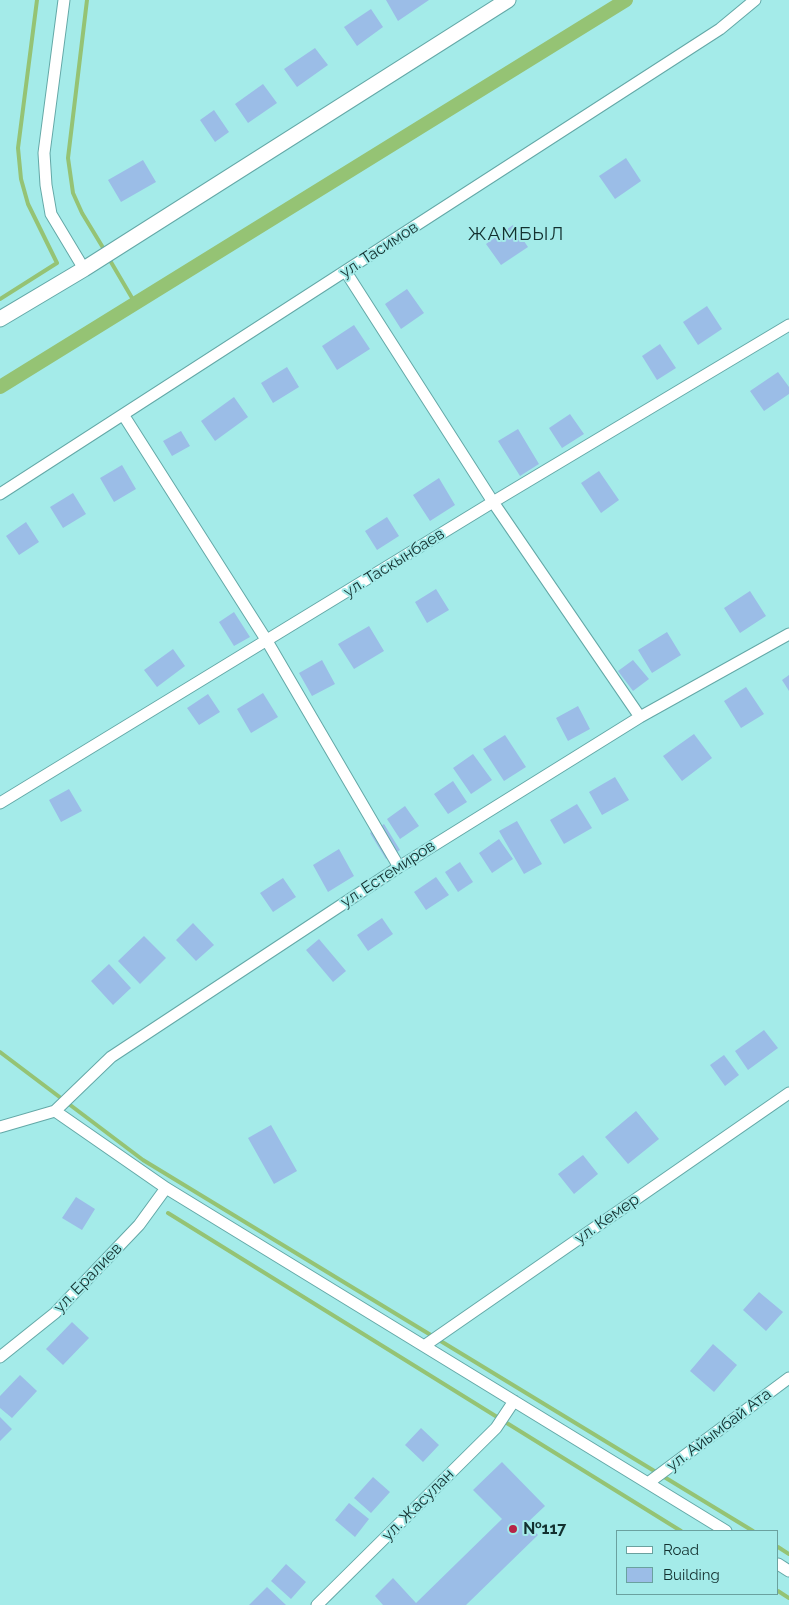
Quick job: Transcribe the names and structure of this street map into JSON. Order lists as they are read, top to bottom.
{
  "streets": {
    "street": [
      "ул. Тасимов",
      "ул. Таскынбаев",
      "ул. Естемиров",
      "ул. Кемер",
      "ул. Ералиев",
      "ул. Айымбай Ата",
      "ул. Жасулан"
    ]
  },
  "districts": ["ЖАМБЫЛ"],
  "places": ["№117"],
  "legend": ["Road", "Building"]
}
